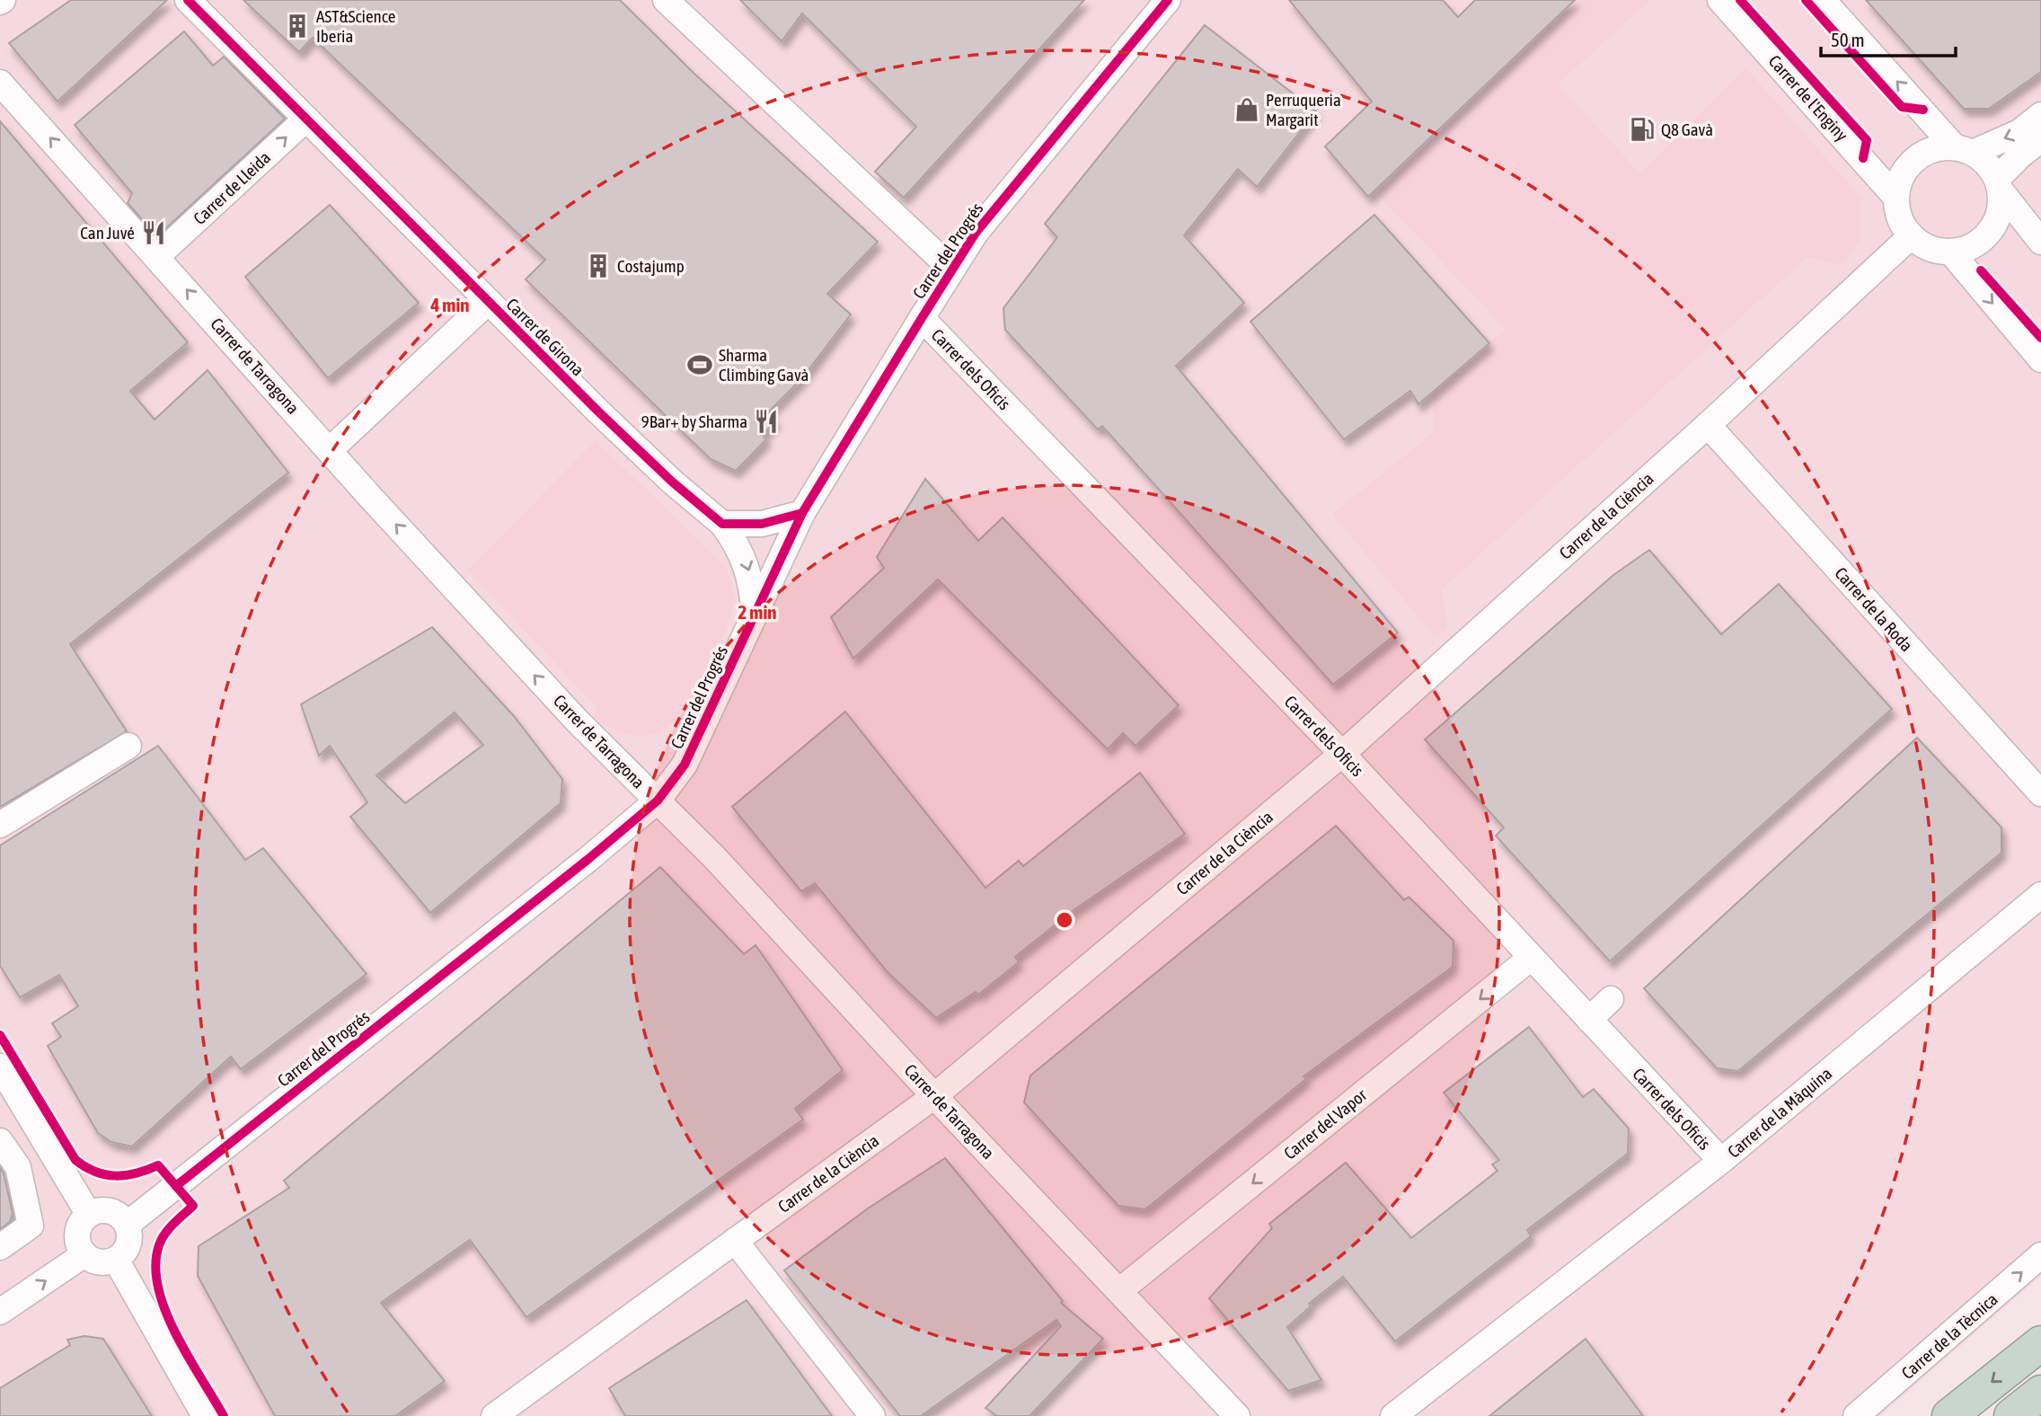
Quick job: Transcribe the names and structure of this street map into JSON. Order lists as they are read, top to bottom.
{
  "streets": {
    "street": [
      "Carrer de l'Enginy",
      "Carrer de Lleida",
      "Carrer del Progrés",
      "Carrer de Girona",
      "Carrer de Tarragona",
      "Carrer dels Oficis",
      "Carrer de la Ciència",
      "Carrer de la Roda",
      "Carrer de la Màquina",
      "Carrer del Vapor",
      "Carrer de la Tècnica"
    ]
  },
  "crossings": [
    ["Carrer de l'Enginy", "Carrer de la Ciència"],
    ["Carrer de Lleida", "Carrer de Girona"],
    ["Carrer de Lleida", "Carrer de Tarragona"],
    ["Carrer del Progrés", "Carrer de Girona"],
    ["Carrer del Progrés", "Carrer de Tarragona"],
    ["Carrer del Progrés", "Carrer dels Oficis"],
    ["Carrer de Tarragona", "Carrer de la Ciència"],
    ["Carrer de Tarragona", "Carrer del Vapor"],
    ["Carrer dels Oficis", "Carrer de la Ciència"],
    ["Carrer dels Oficis", "Carrer de la Màquina"],
    ["Carrer dels Oficis", "Carrer del Vapor"],
    ["Carrer de la Ciència", "Carrer de la Roda"]
  ],
  "one_way": [
    "Carrer de Lleida",
    "Carrer de Tarragona",
    "Carrer del Vapor",
    "Carrer de la Tècnica"
  ],
  "places": {
    "building": ["AST&Science Iberia", "Costajump"],
    "shop": ["Perruqueria Margarit"],
    "fuel station": ["Q8 Gavà"],
    "restaurant": ["Can Juvé", "9Bar+ by Sharma"],
    "sports": ["Sharma Climbing Gavà"]
  },
  "scale_bar": "50 m",
  "rings": ["4 min", "2 min"]
}
